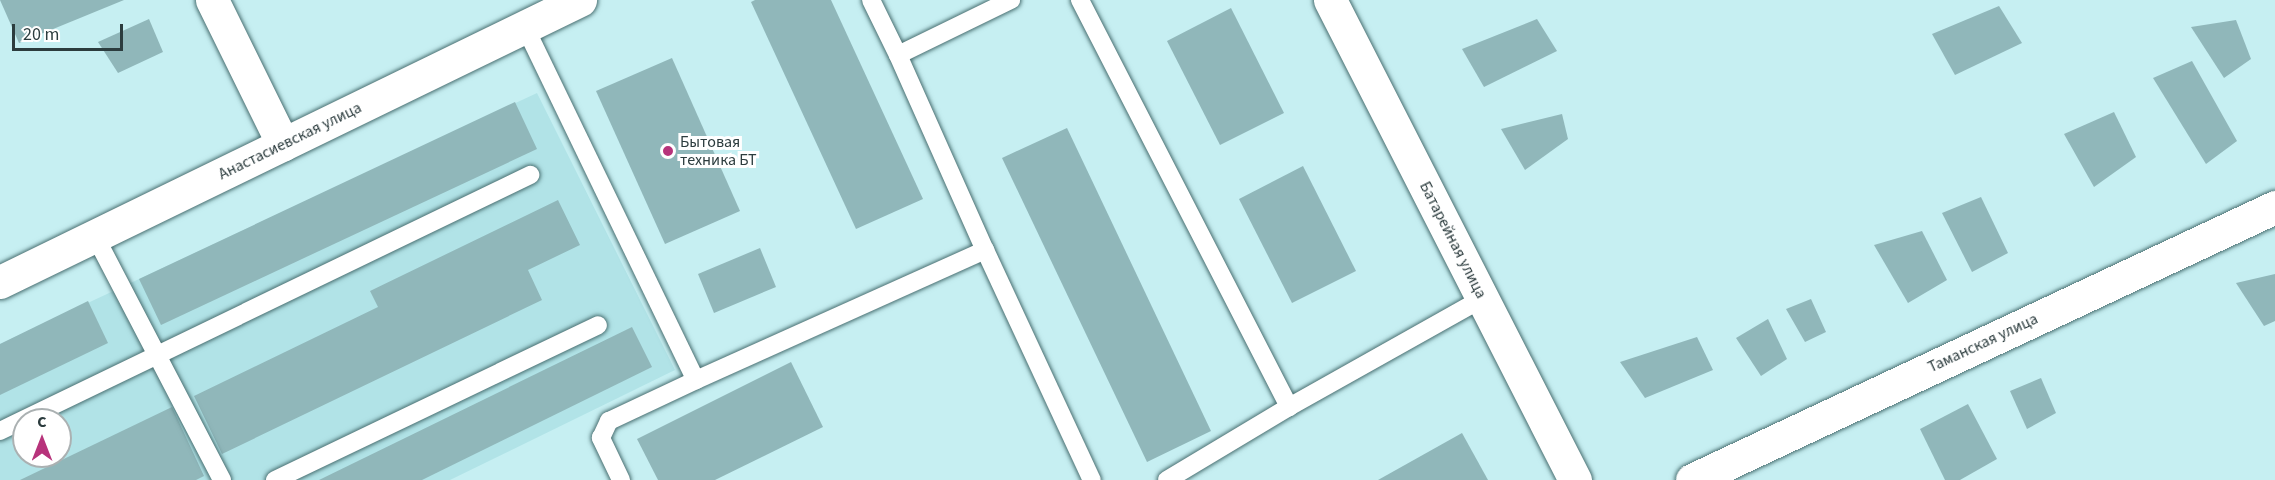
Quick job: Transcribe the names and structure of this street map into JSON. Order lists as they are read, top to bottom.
{
  "streets": {
    "street": ["Анастасиевская улица", "Батарейная улица", "Таманская улица"]
  },
  "places": ["Бытовая техника БТ"],
  "scale_bar": "20 m",
  "north": "top"
}
